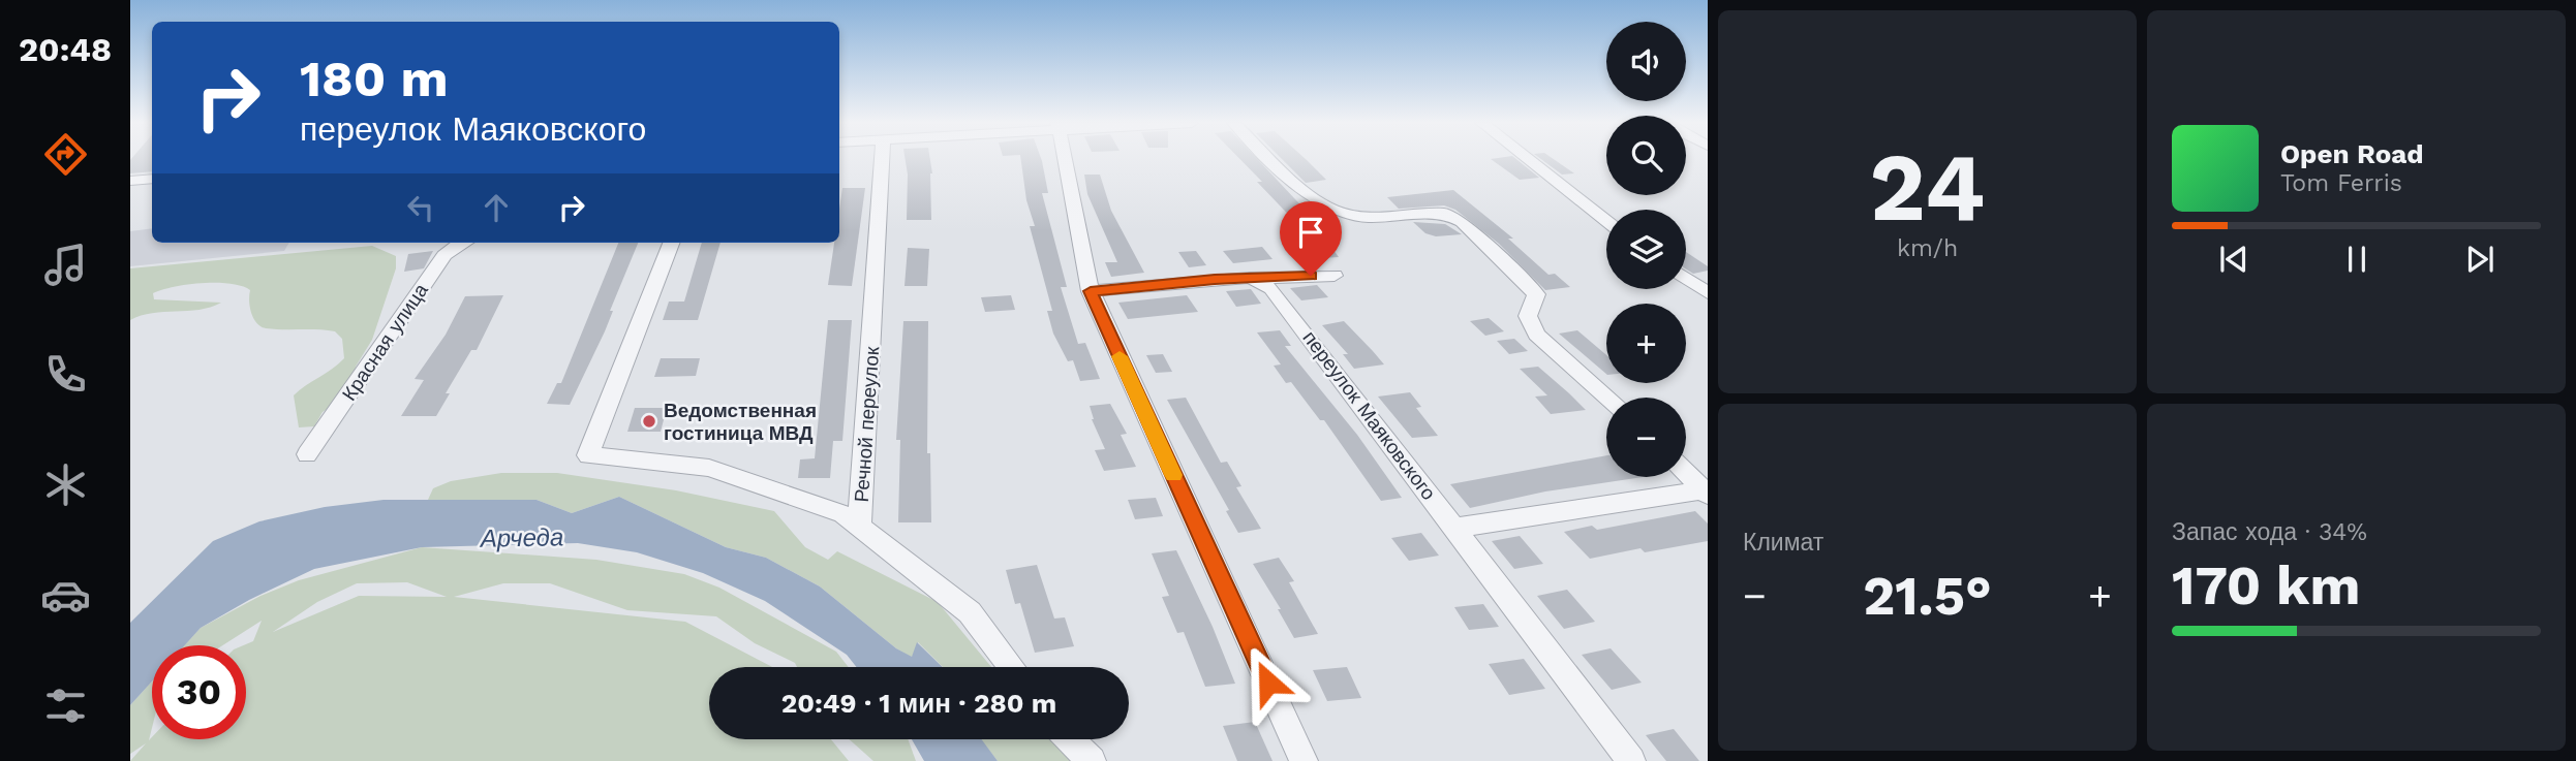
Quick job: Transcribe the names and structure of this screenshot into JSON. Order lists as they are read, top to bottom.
{
  "streets": {
    "street": ["Красная улица", "переулок Маяковского", "Речной переулок"]
  },
  "water": ["Арчеда"],
  "places": ["Ведомственная гостиница МВД"],
  "page": {
    "tabs": "20:48",
    "tile": [
      ["24", "km/h"],
      "Климат",
      ["Запас хода · 34%", "170 km"]
    ],
    "map_buttons": ["+", "−"],
    "turn": ["180 m", "переулок Маяковского"],
    "song": ["Open Road", "Tom Ferris"],
    "heat": ["−", "21.5°", "+"],
    "limit": "30",
    "trip": "20:49 · 1 мин · 280 m"
  }
}
